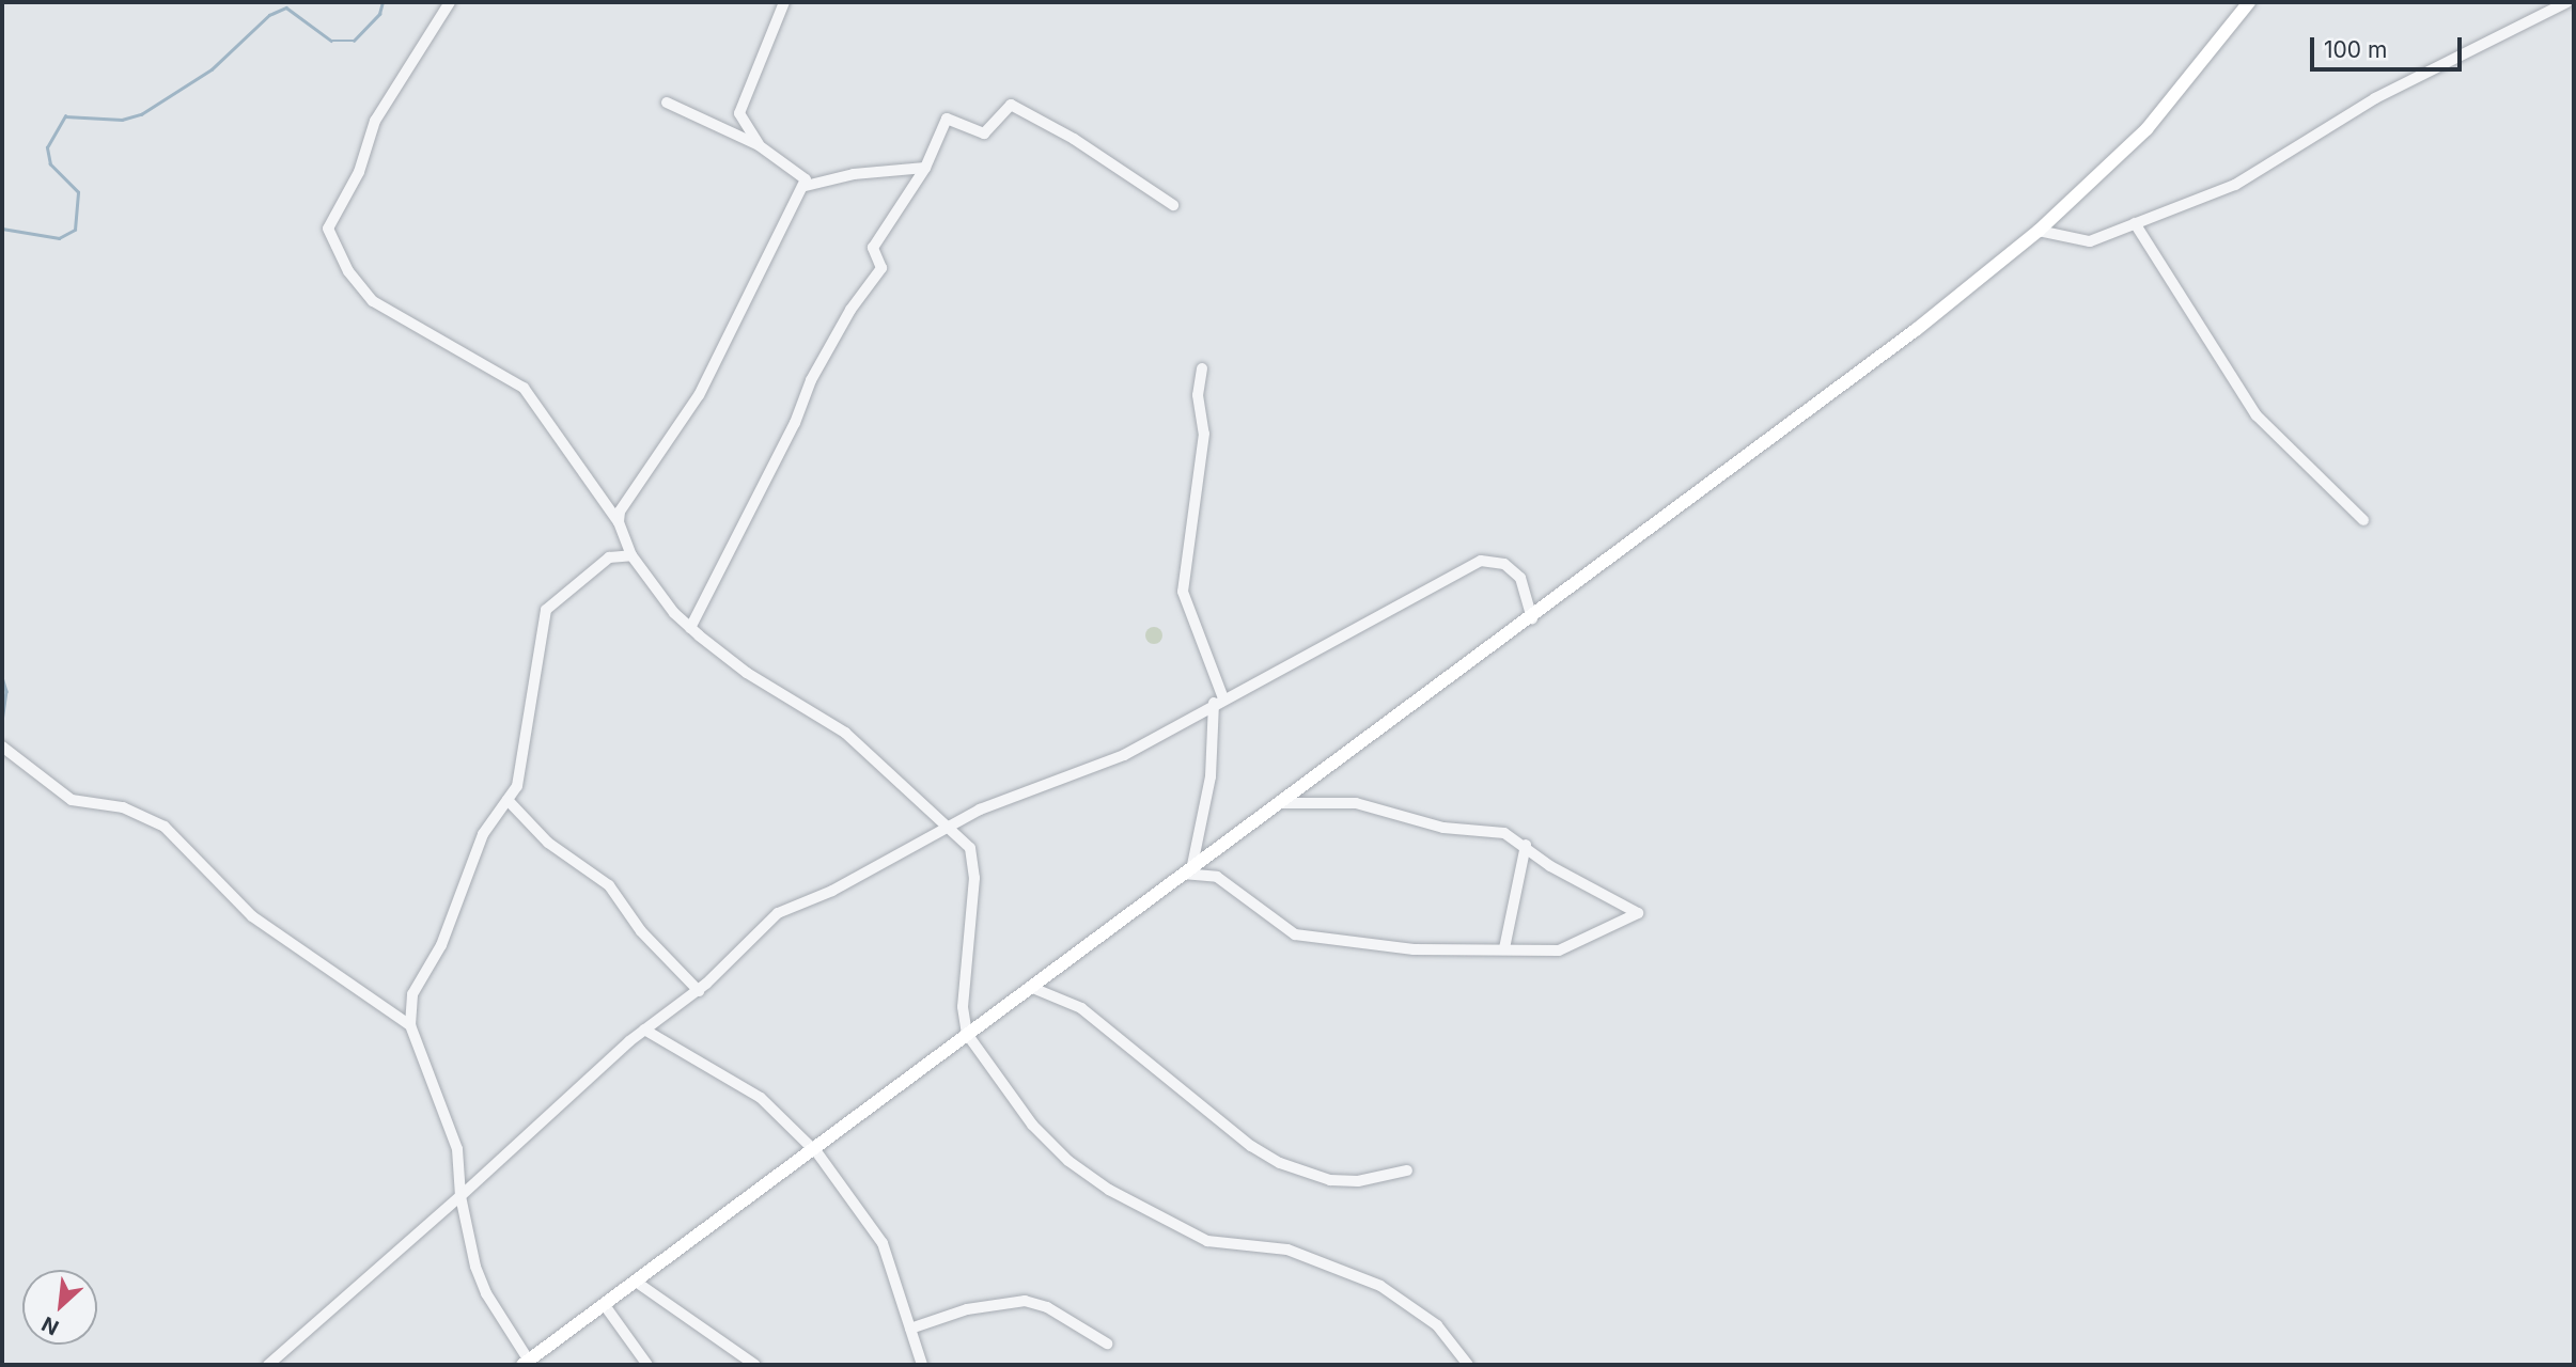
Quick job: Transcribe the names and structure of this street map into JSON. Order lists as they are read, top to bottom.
{
  "scale_bar": "100 m",
  "north": "bottom left"
}
